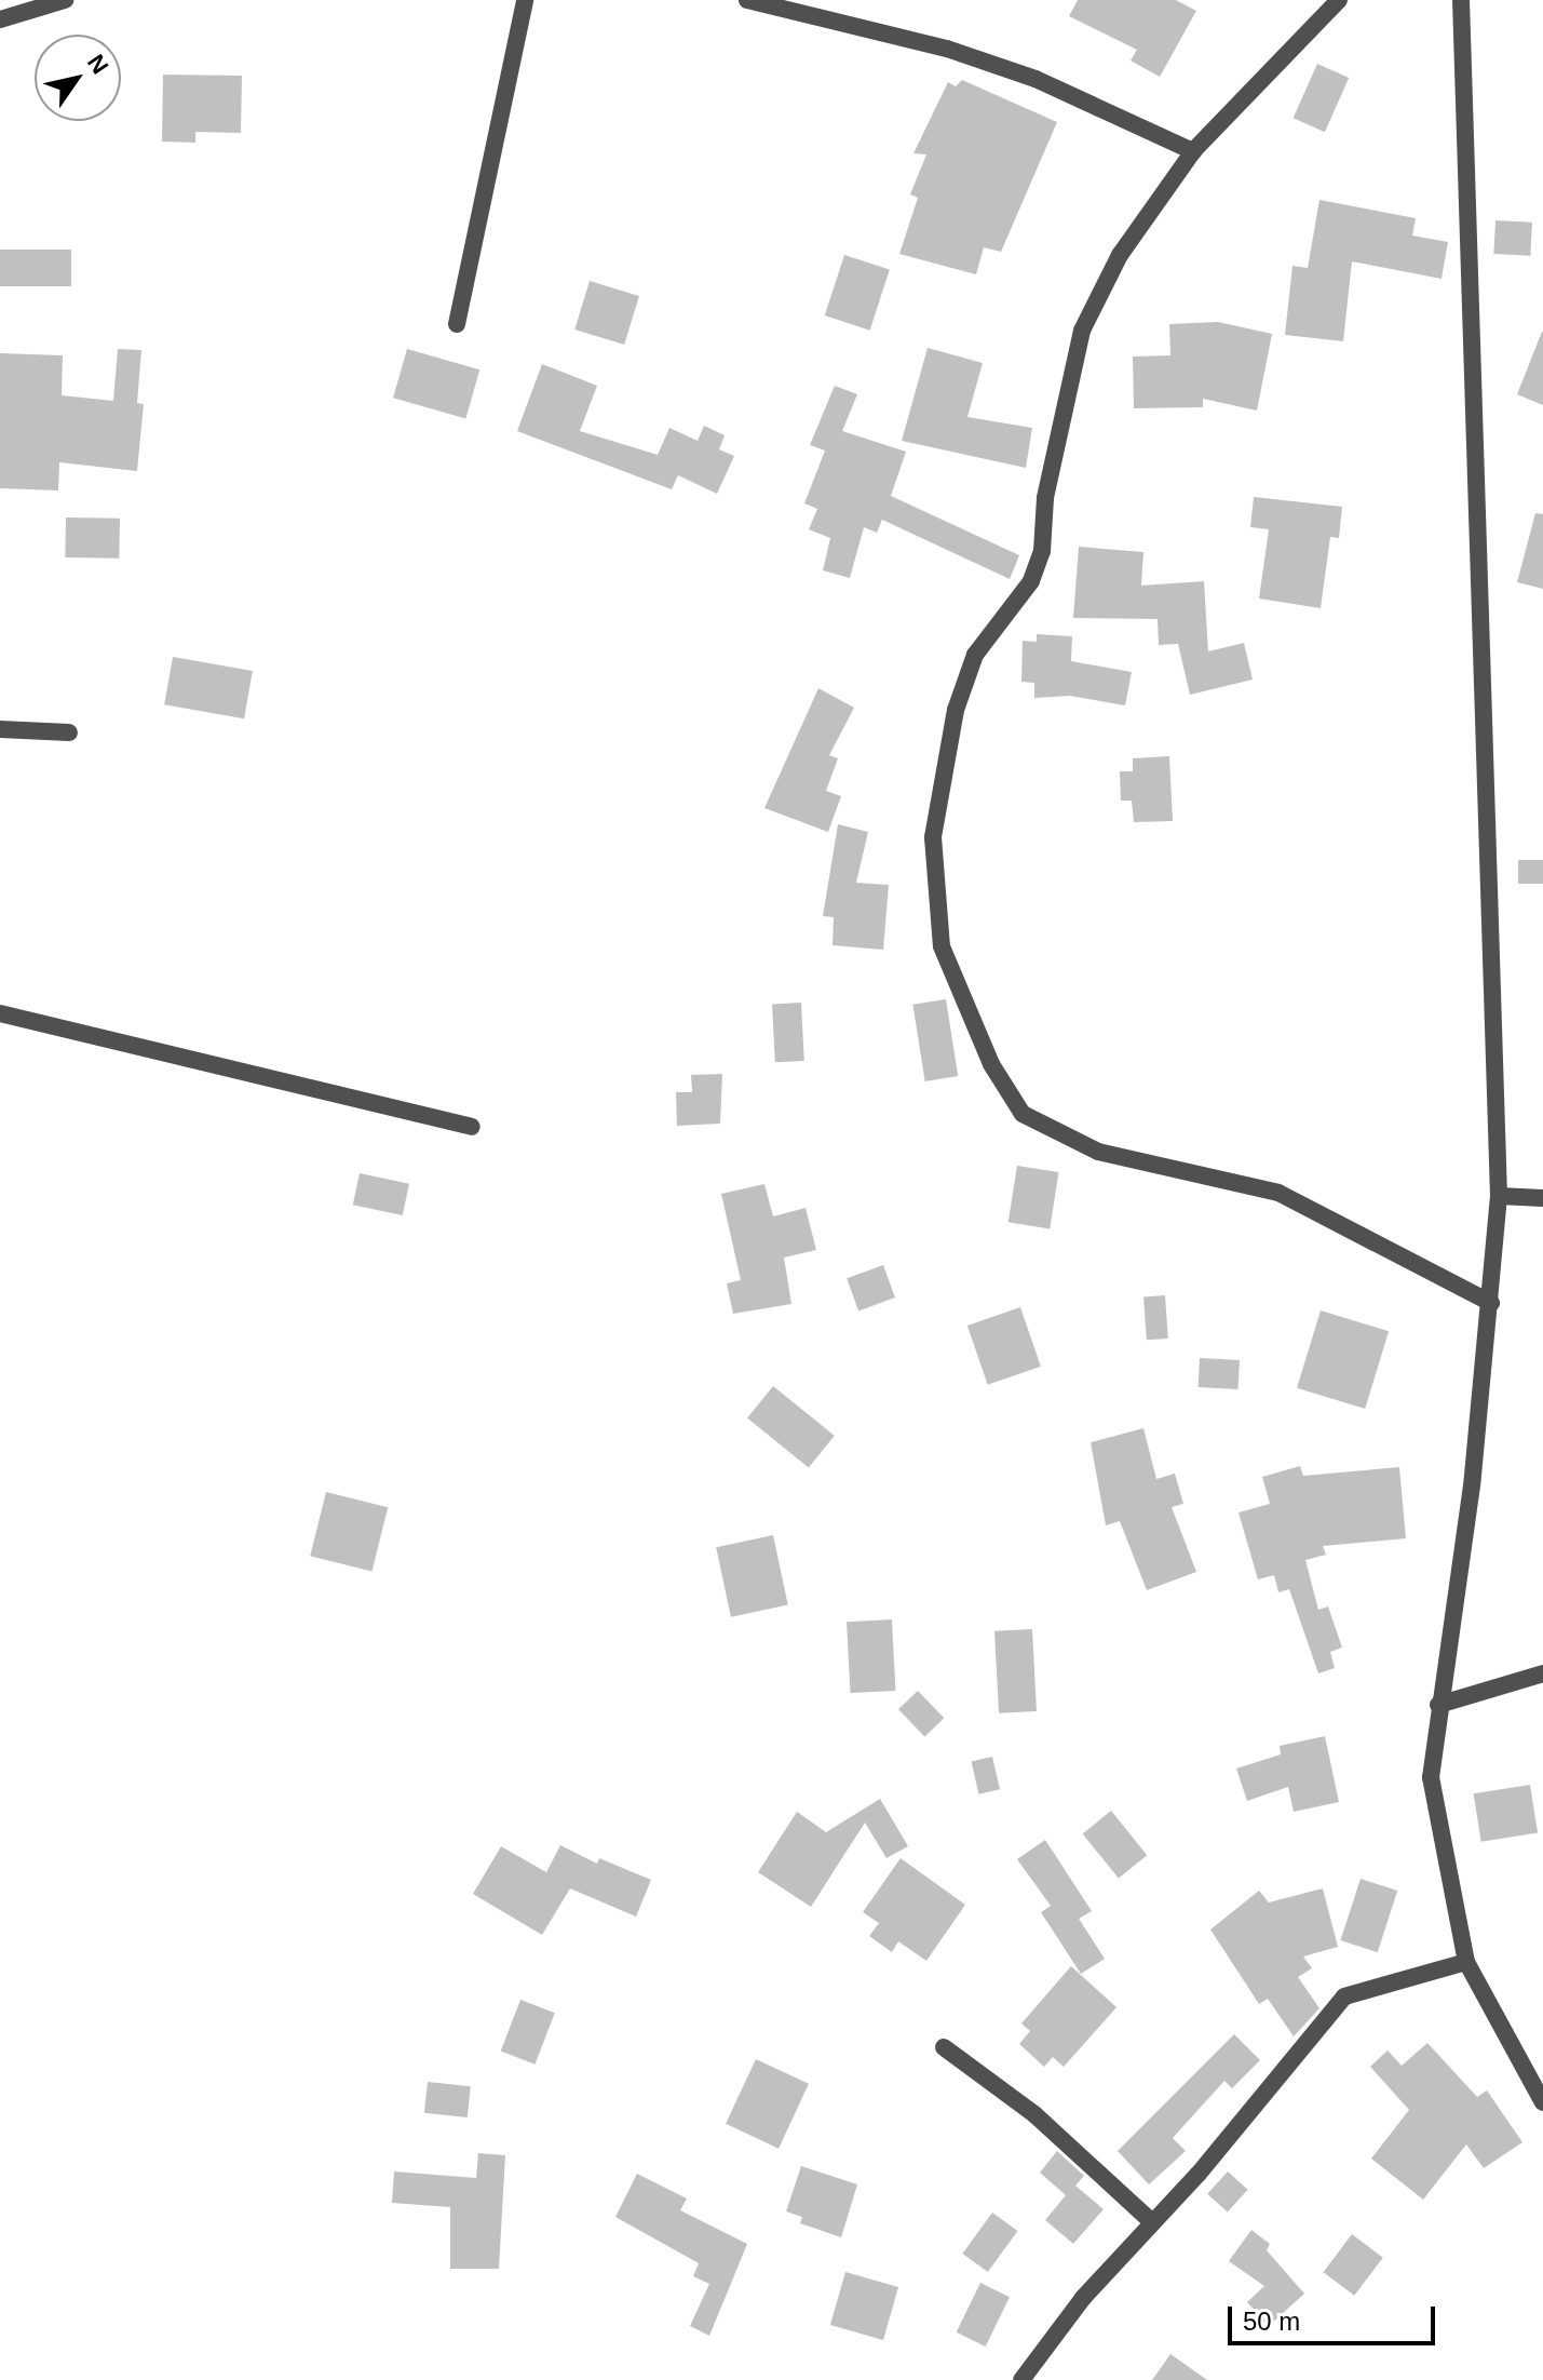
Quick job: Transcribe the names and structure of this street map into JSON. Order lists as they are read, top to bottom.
{
  "scale_bar": "50 m",
  "north": "top right"
}
